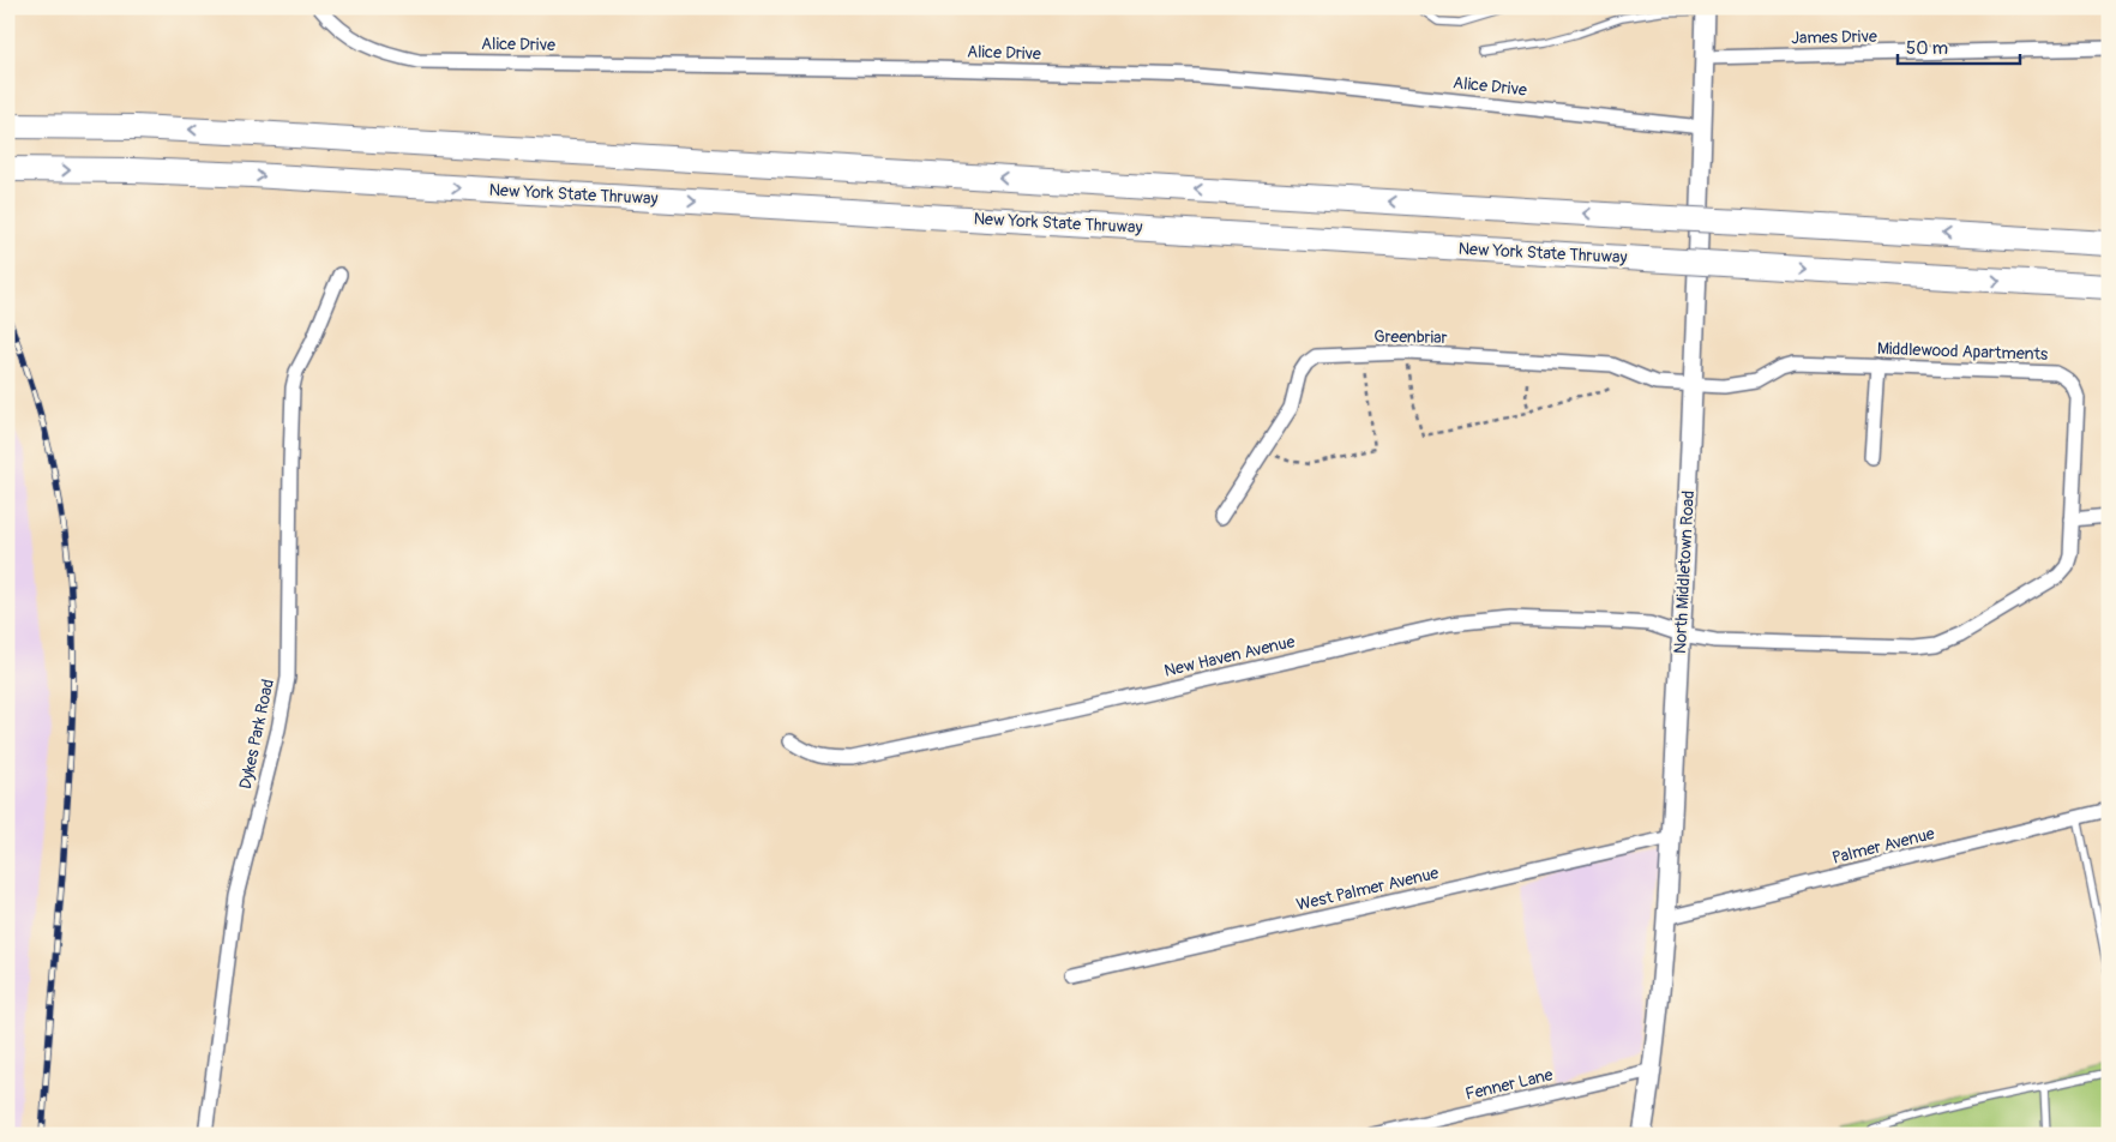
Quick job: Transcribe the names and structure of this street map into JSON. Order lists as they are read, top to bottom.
{
  "streets": {
    "highway": ["New York State Thruway"],
    "street": [
      "James Drive",
      "Alice Drive",
      "Greenbriar",
      "Middlewood Apartments",
      "North Middletown Road",
      "New Haven Avenue",
      "Dykes Park Road",
      "Palmer Avenue",
      "West Palmer Avenue",
      "Fenner Lane"
    ]
  },
  "crossings": [
    ["James Drive", "North Middletown Road"],
    ["Alice Drive", "North Middletown Road"],
    ["Greenbriar", "Middlewood Apartments"],
    ["Greenbriar", "North Middletown Road"],
    ["Middlewood Apartments", "North Middletown Road"],
    ["Middlewood Apartments", "New Haven Avenue"],
    ["North Middletown Road", "New Haven Avenue"],
    ["North Middletown Road", "Palmer Avenue"],
    ["North Middletown Road", "West Palmer Avenue"],
    ["North Middletown Road", "Fenner Lane"]
  ],
  "scale_bar": "50 m"
}
